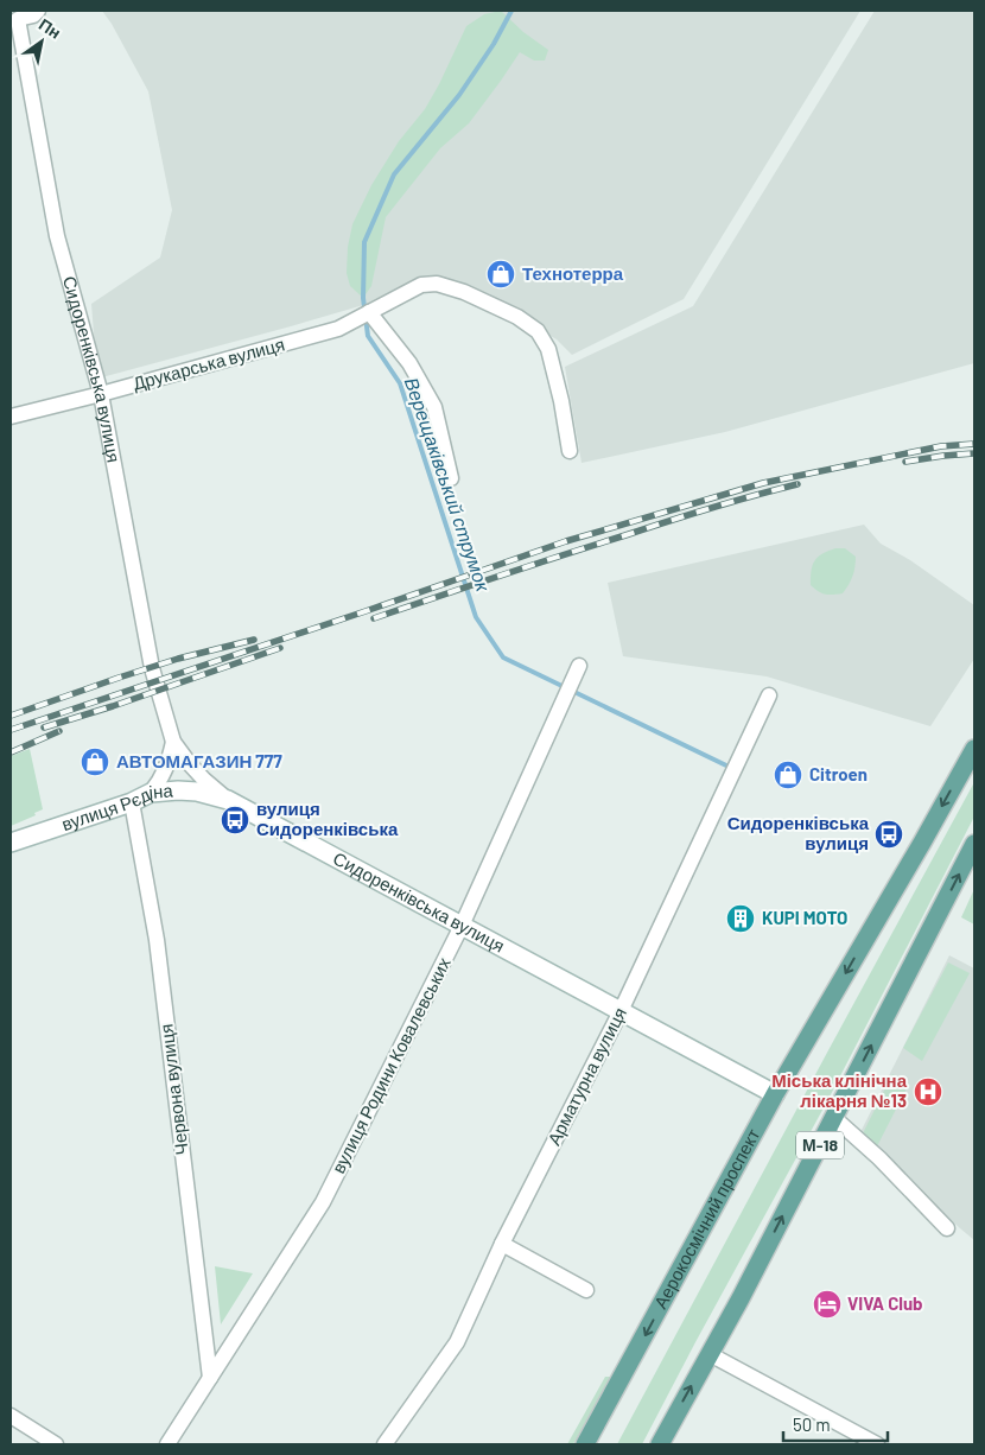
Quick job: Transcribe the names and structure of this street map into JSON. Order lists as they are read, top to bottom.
{
  "streets": {
    "main road": [
      "Сидоренківська вулиця",
      "вулиця Рєдіна",
      "М-18",
      "Аерокосмічний проспект"
    ],
    "street": [
      "Друкарська вулиця",
      "вулиця Родини Ковалевських",
      "Арматурна вулиця",
      "Червона вулиця"
    ]
  },
  "crossings": [
    ["Друкарська вулиця", "Сидоренківська вулиця"],
    ["Сидоренківська вулиця", "вулиця Рєдіна"],
    ["Сидоренківська вулиця", "вулиця Родини Ковалевських"],
    ["Сидоренківська вулиця", "Арматурна вулиця"],
    ["Сидоренківська вулиця", "Аерокосмічний проспект"],
    ["вулиця Рєдіна", "Червона вулиця"],
    ["вулиця Родини Ковалевських", "Червона вулиця"]
  ],
  "water": ["Верещаківський струмок"],
  "places": {
    "shop": ["Технотерра", "АВТОМАГАЗИН 777", "Citroen"],
    "bus stop": ["вулиця Сидоренківська", "Сидоренківська вулиця"],
    "building": ["KUPI MOTO"],
    "hospital": ["Міська клінічна лікарня №13"],
    "hotel": ["VIVA Club"]
  },
  "scale_bar": "50 m",
  "north": "top right"
}
